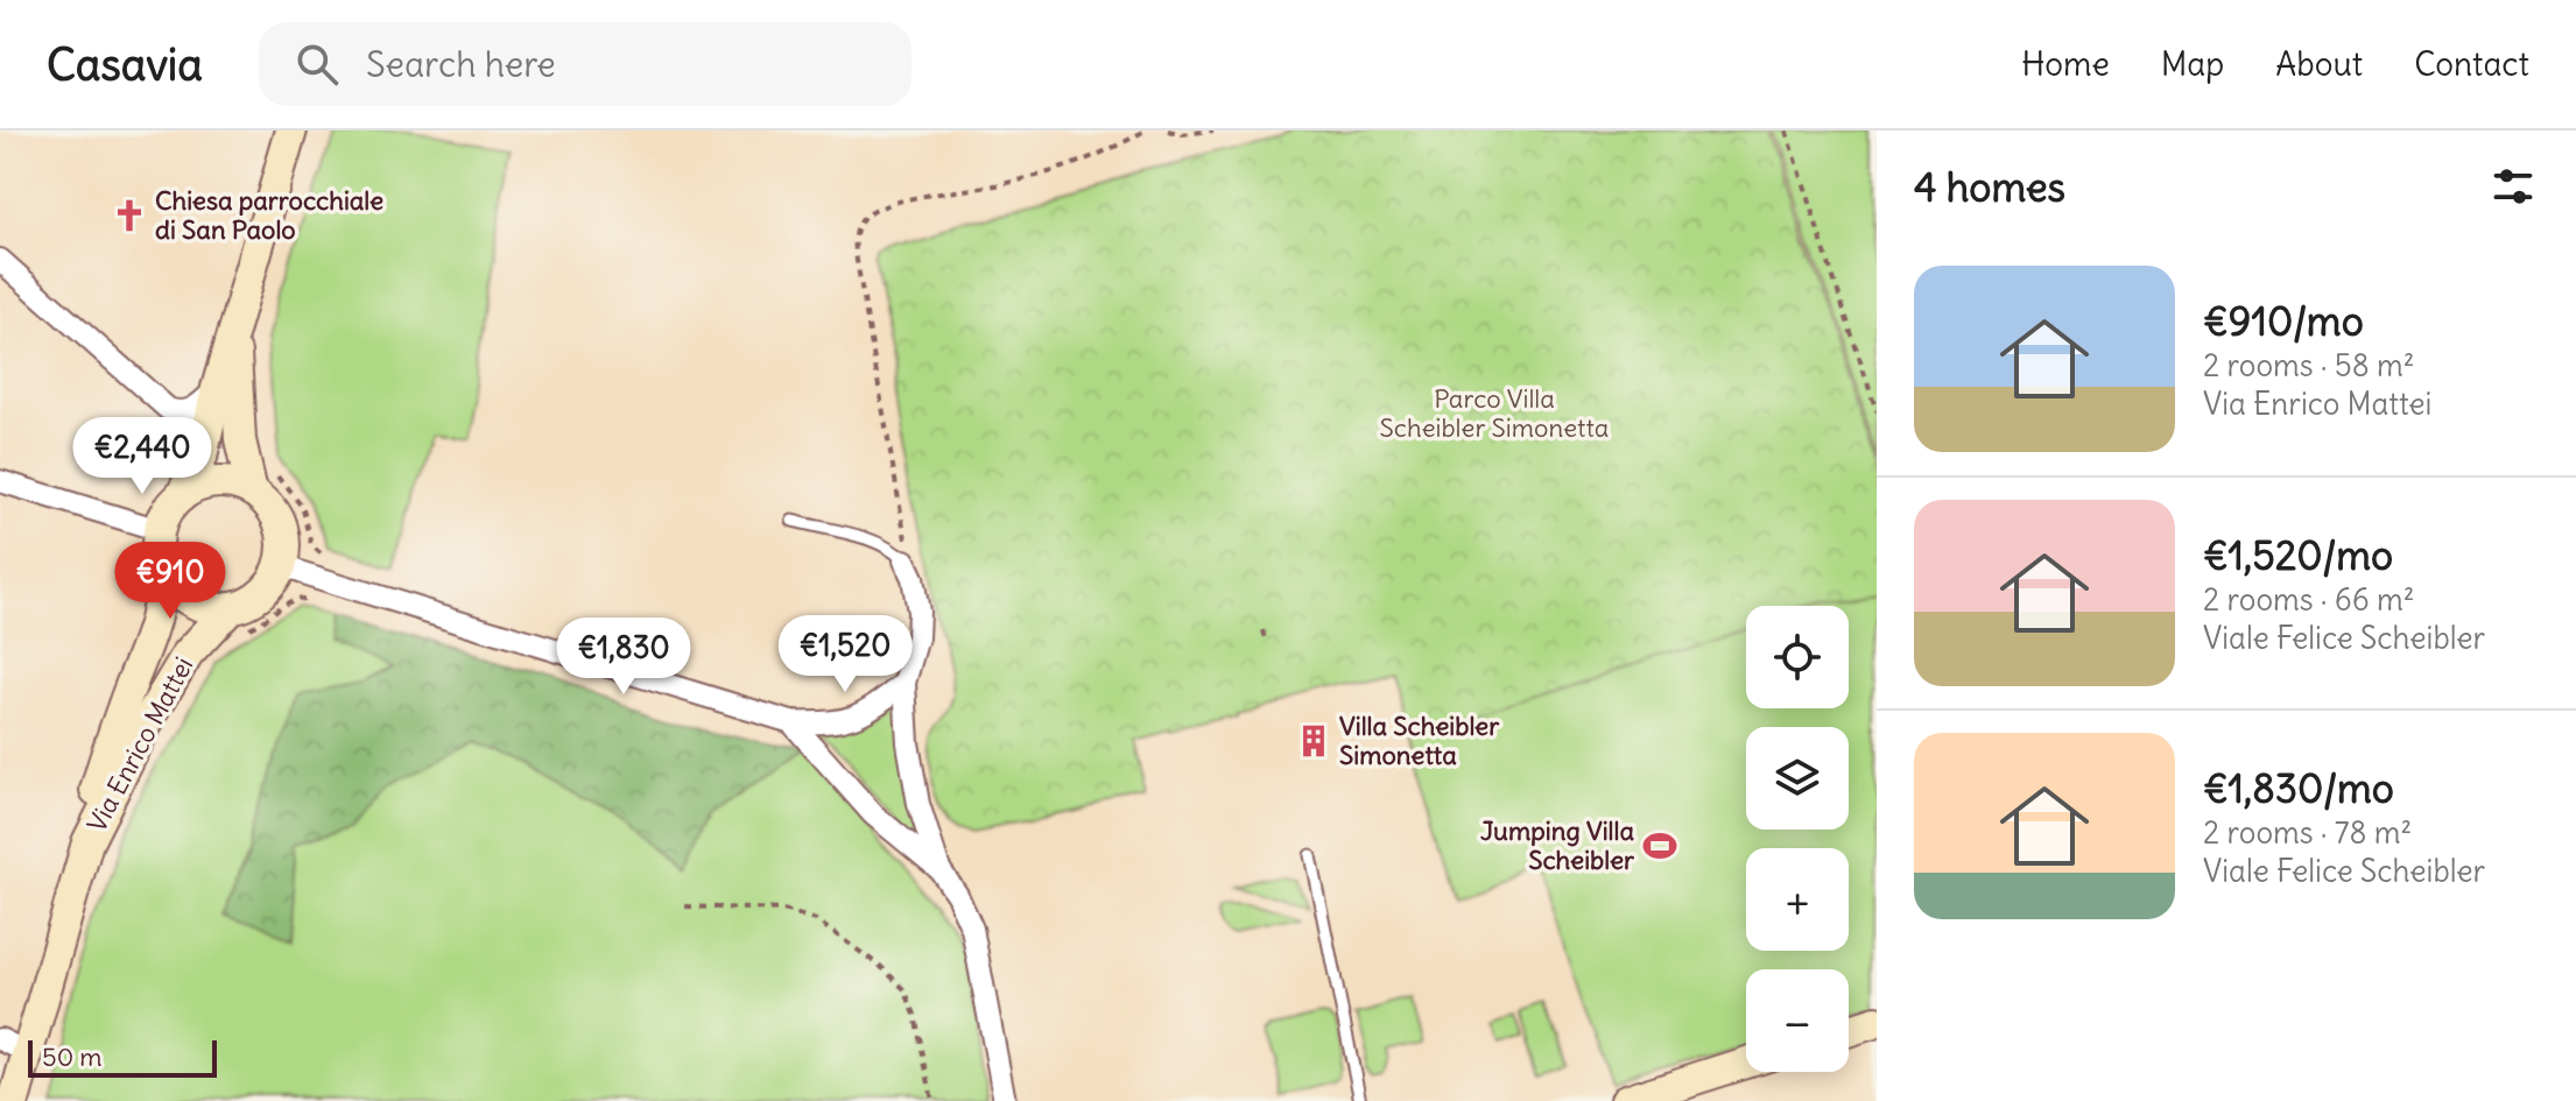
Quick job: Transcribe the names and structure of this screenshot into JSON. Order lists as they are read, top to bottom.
{
  "streets": {
    "street": ["Via Enrico Mattei"]
  },
  "parks": ["Parco Villa Scheibler Simonetta"],
  "places": {
    "church": ["Chiesa parrocchiale di San Paolo"],
    "building": ["Villa Scheibler Simonetta"],
    "sports": ["Jumping Villa Scheibler"]
  },
  "scale_bar": "50 m",
  "page": {
    "header": "Casavia",
    "search": "Search here",
    "nav": [
      "Home",
      "Map",
      "About",
      "Contact"
    ],
    "heading": "4 homes",
    "list": [
      {
        "name": "€910/mo",
        "note": "2 rooms · 58 m² · Via Enrico Mattei"
      },
      {
        "name": "€1,520/mo",
        "note": "2 rooms · 66 m² · Viale Felice Scheibler"
      },
      {
        "name": "€1,830/mo",
        "note": "2 rooms · 78 m² · Viale Felice Scheibler"
      }
    ],
    "price": [
      "€2,440",
      "€910",
      "€1,520",
      "€1,830"
    ],
    "map_buttons": ["+", "−"],
    "scale": "50 m"
  }
}
